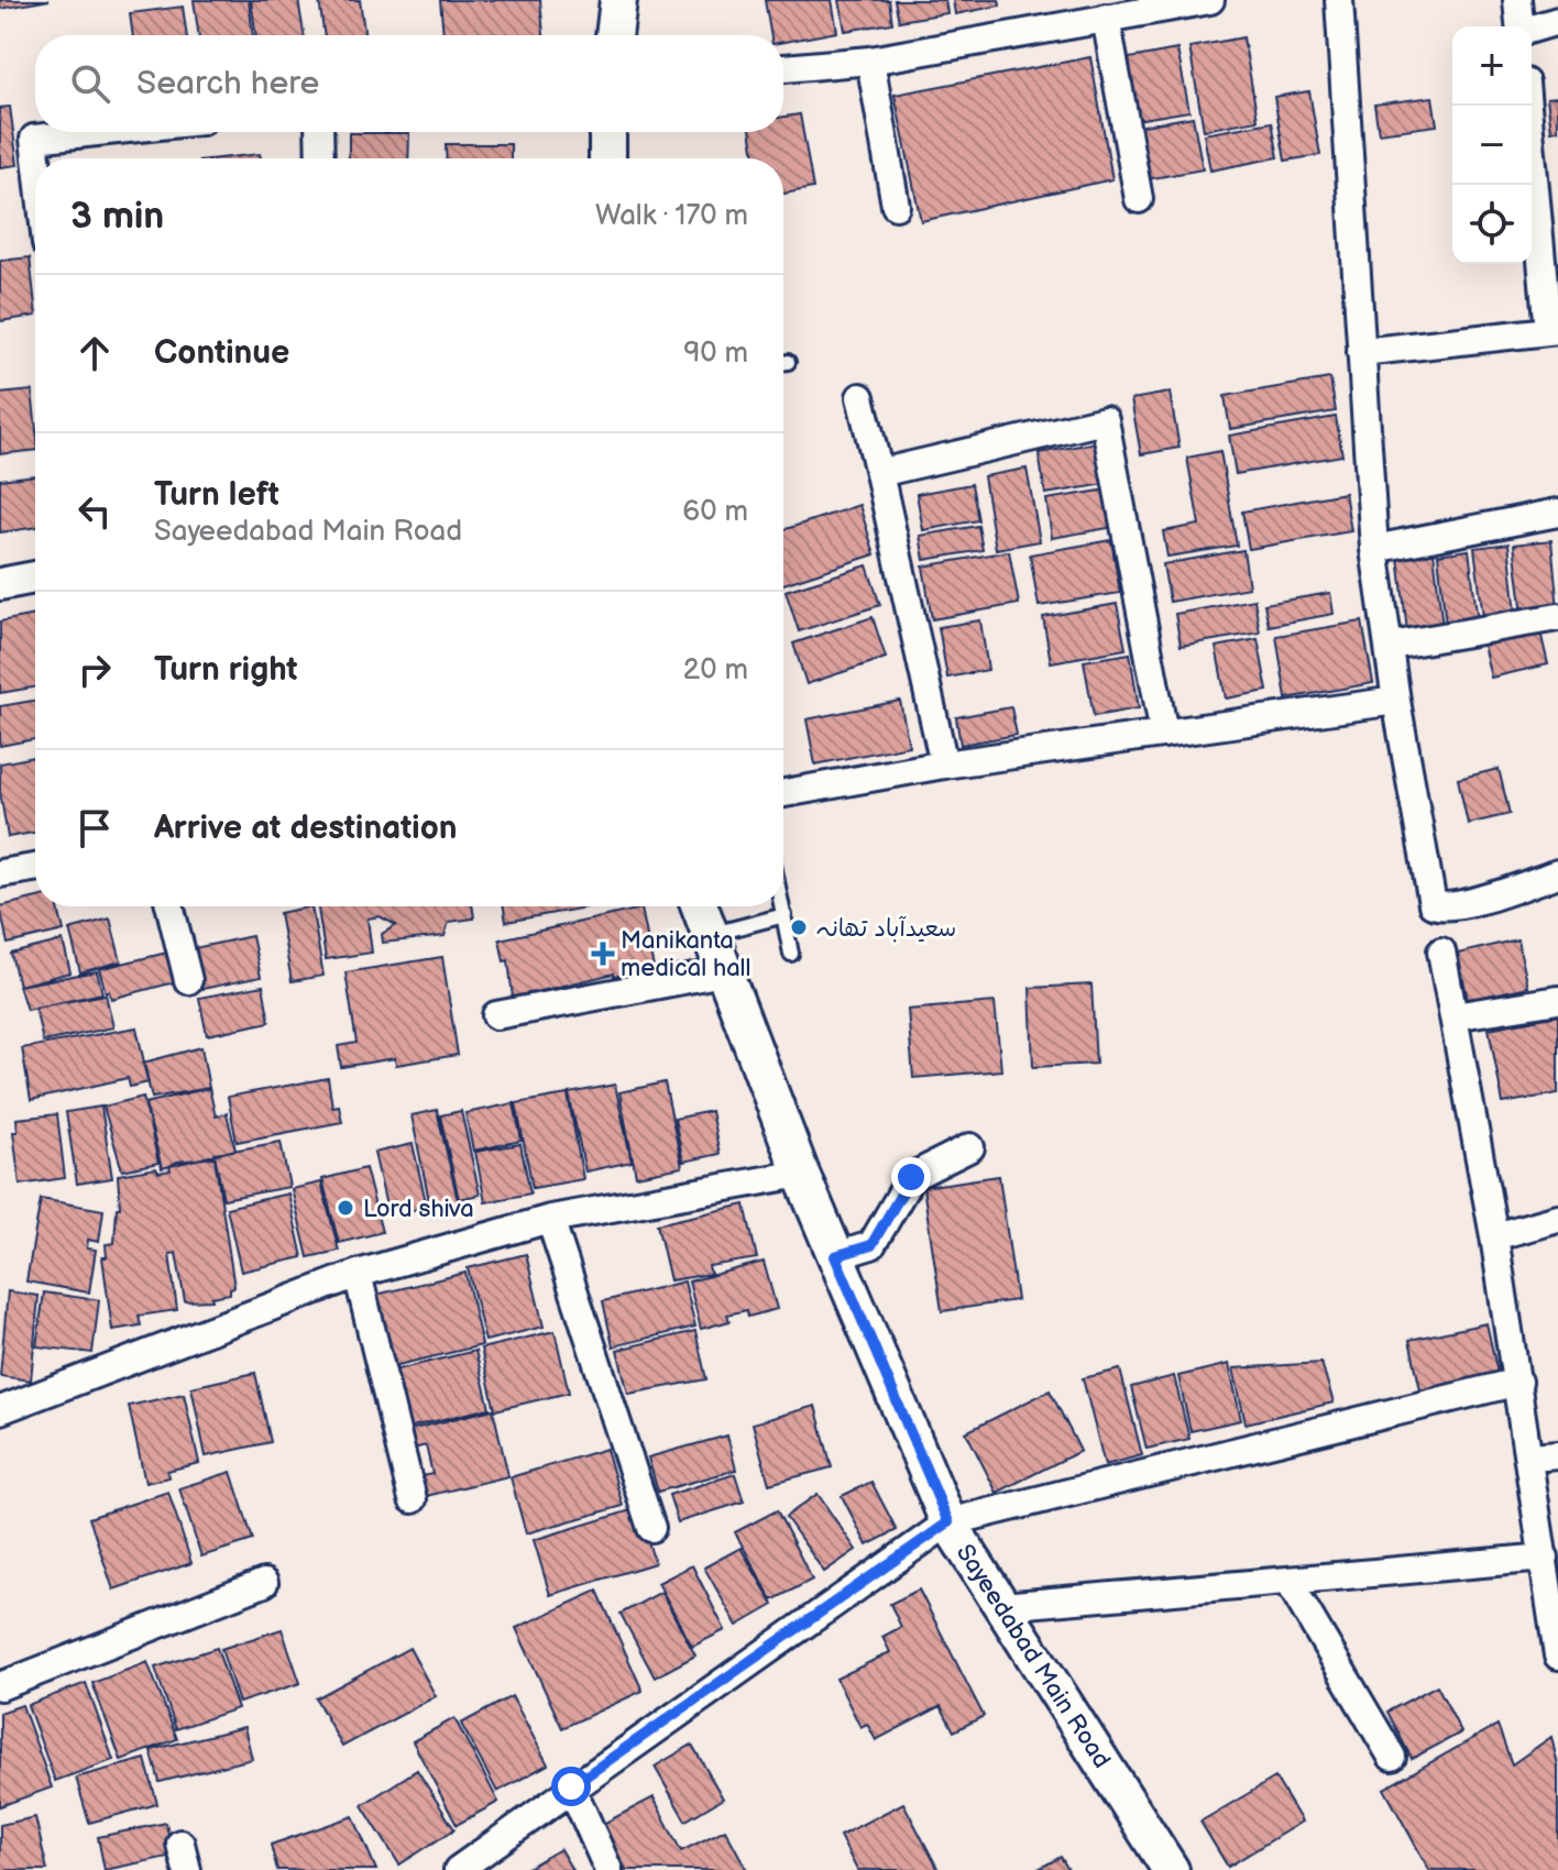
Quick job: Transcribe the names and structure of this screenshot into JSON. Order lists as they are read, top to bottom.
{
  "streets": {
    "main road": ["Sayeedabad Main Road"]
  },
  "places": {
    "other": ["سعیدآباد تھانہ", "Lord shiva"],
    "health": ["Manikanta medical hall"]
  },
  "page": {
    "map_buttons": ["+", "−"],
    "search": "Search here",
    "heading": ["3 min", "Walk · 170 m"],
    "list": [
      ["Continue", "90 m"],
      ["Turn left", "Sayeedabad Main Road", "60 m"],
      ["Turn right", "20 m"],
      "Arrive at destination"
    ]
  }
}
